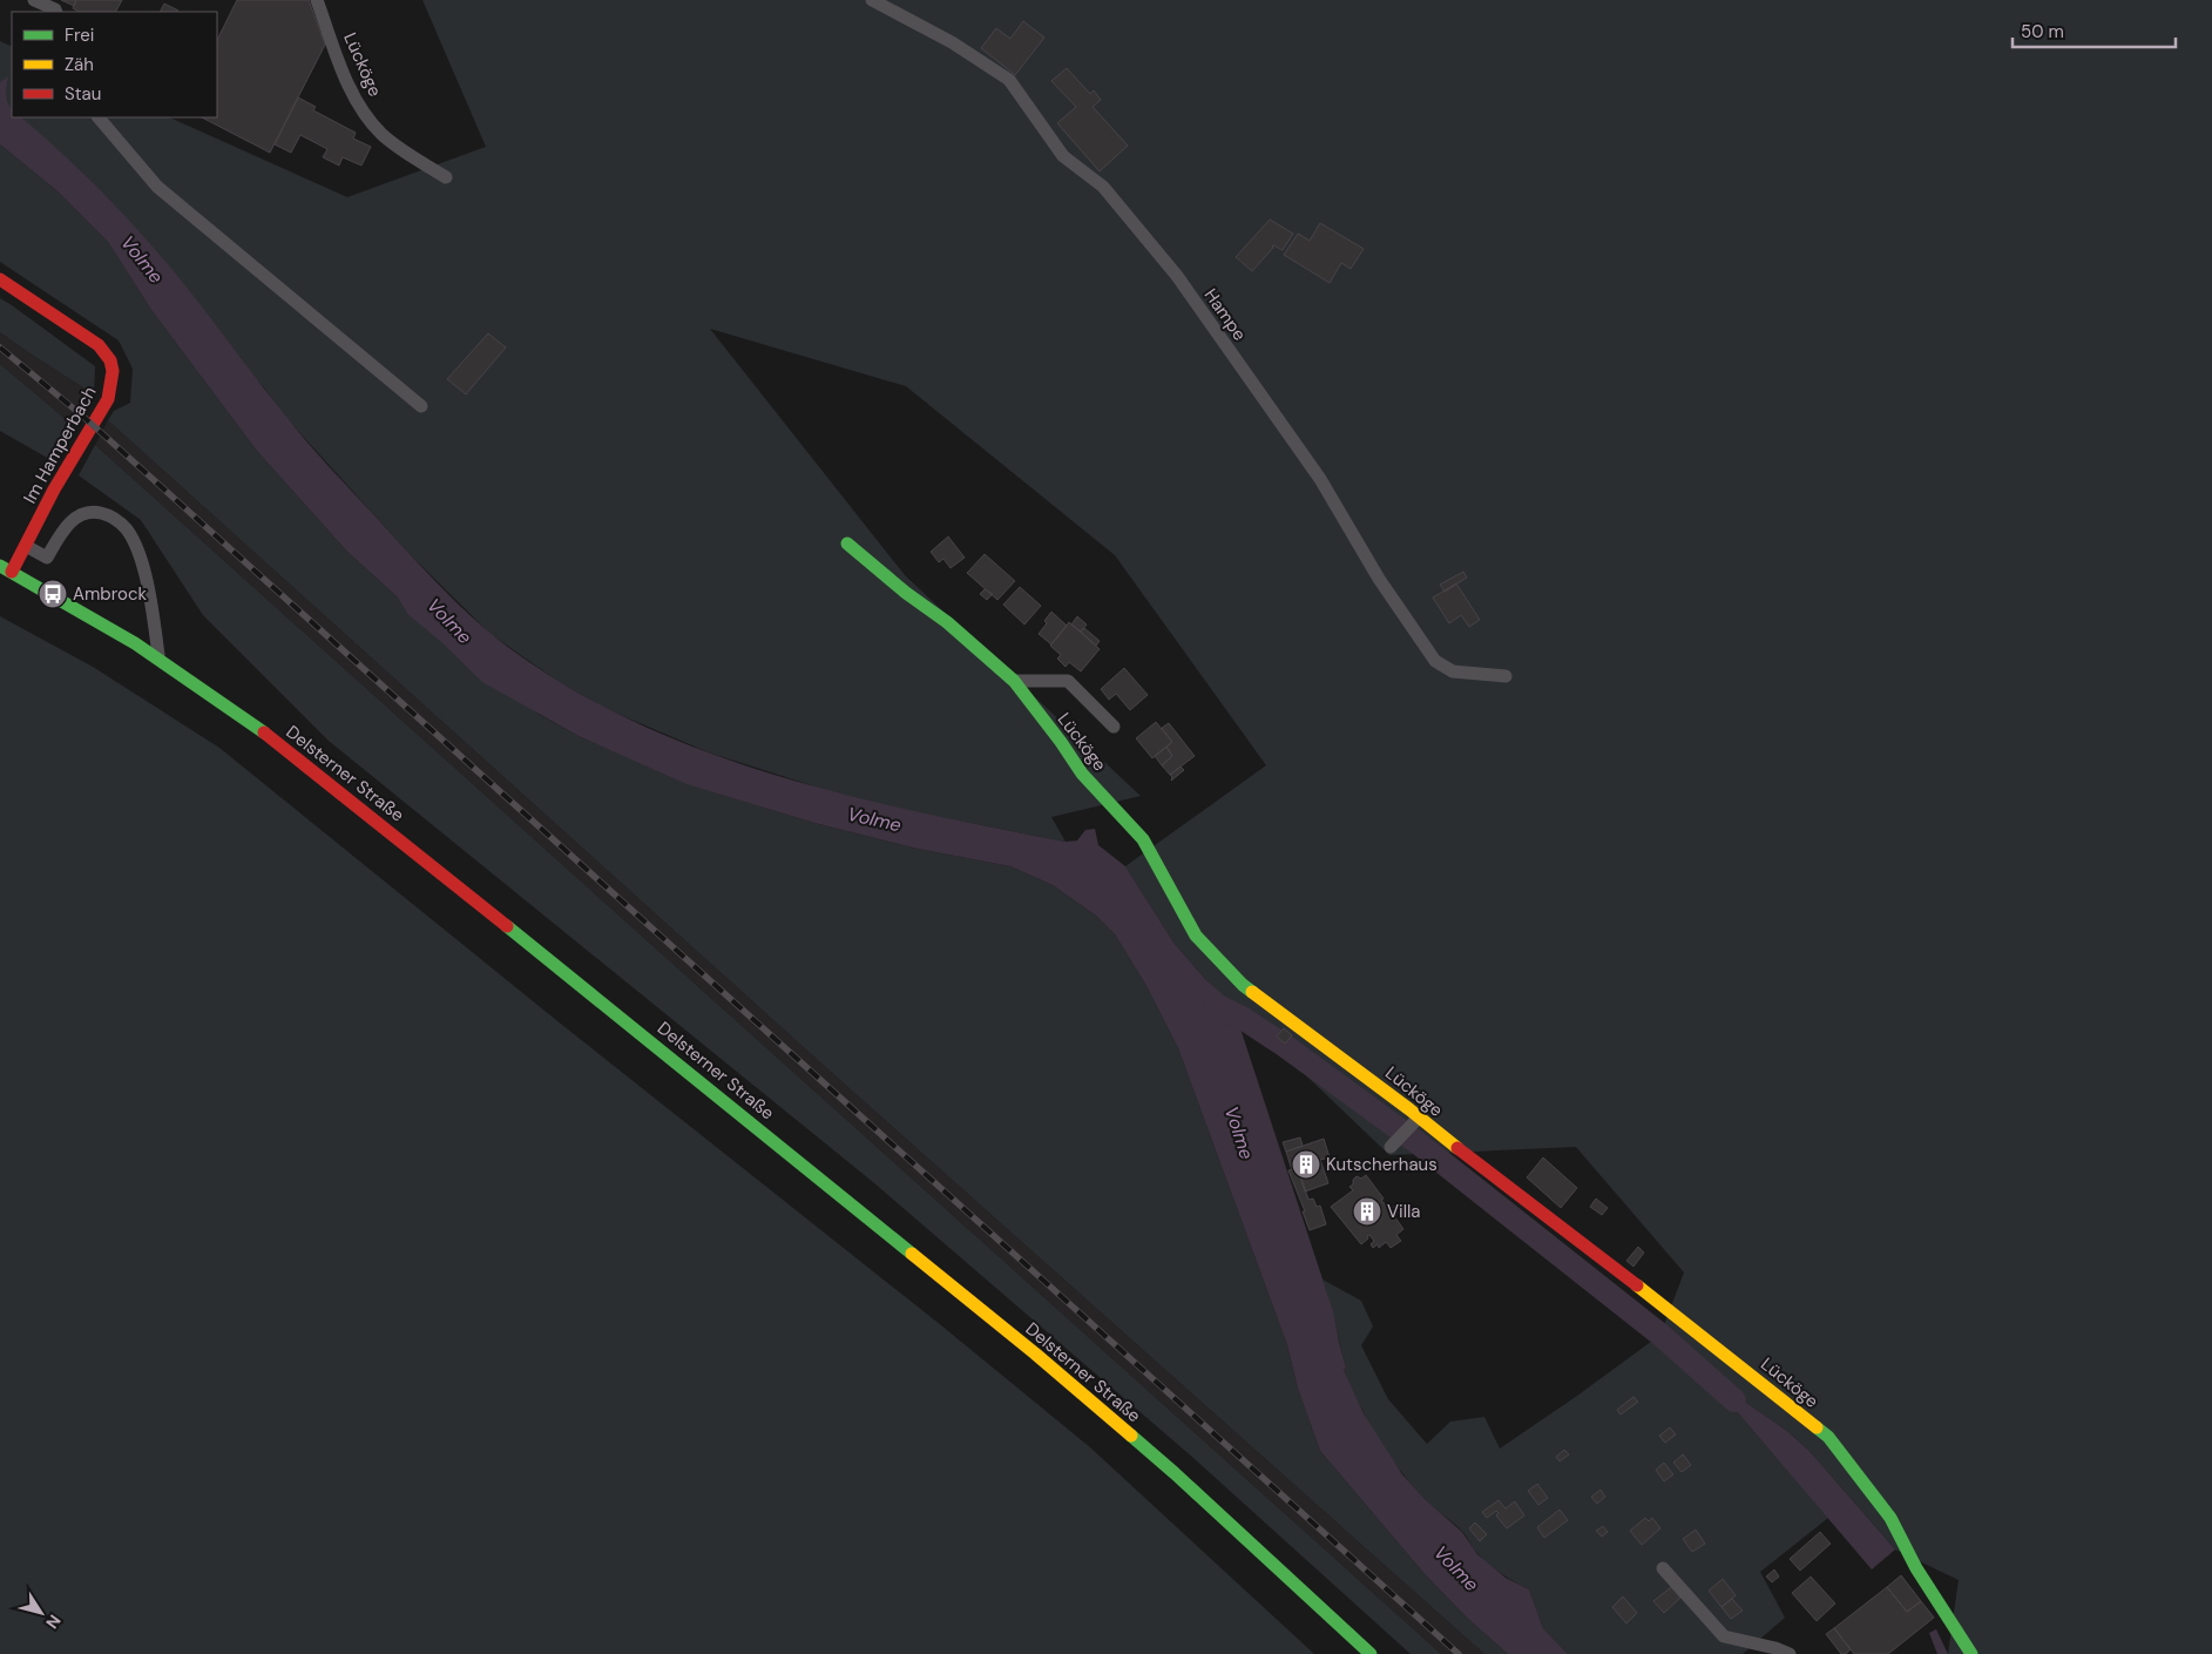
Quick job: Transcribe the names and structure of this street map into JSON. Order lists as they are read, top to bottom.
{
  "streets": {
    "street": ["Lücköge", "Im Hamperbach", "Delsterner Straße"],
    "lane": ["Hampe"]
  },
  "crossings": [
    ["Im Hamperbach", "Delsterner Straße"]
  ],
  "water": ["Volme"],
  "places": {
    "bus stop": ["Ambrock"],
    "building": ["Kutscherhaus", "Villa"]
  },
  "legend": ["Frei", "Zäh", "Stau"],
  "scale_bar": "50 m",
  "north": "bottom right"
}
